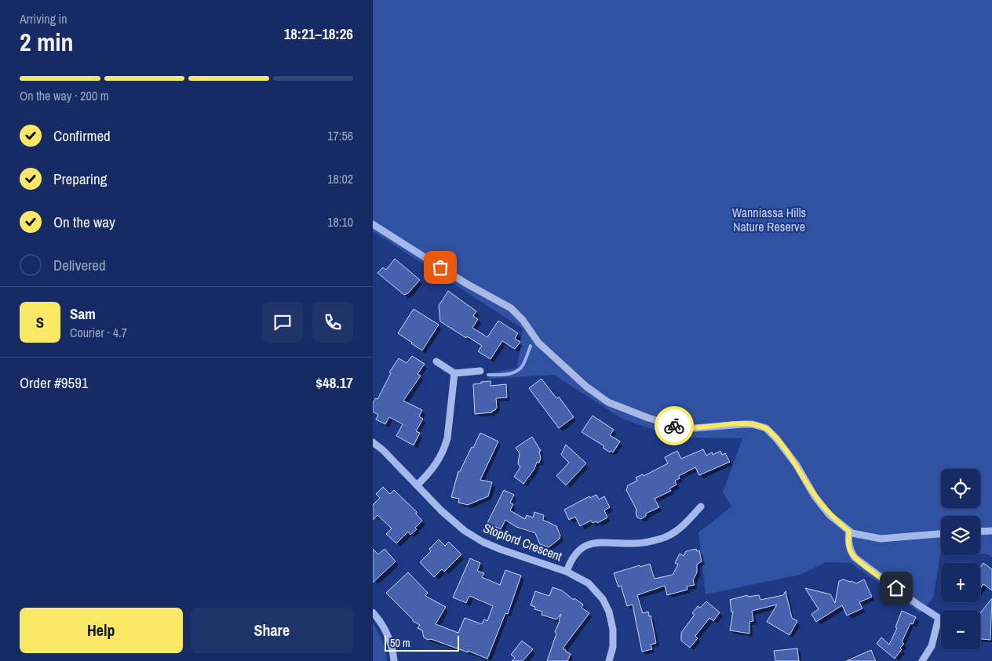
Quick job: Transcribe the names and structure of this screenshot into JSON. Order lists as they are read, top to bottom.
{
  "streets": {
    "street": ["Stopford Crescent"]
  },
  "parks": ["Wanniassa Hills Nature Reserve"],
  "scale_bar": "50 m",
  "page": {
    "heading": ["2 min", "Arriving in", "18:21–18:26"],
    "panel": [
      "Sam",
      "Courier · 4.7",
      "Order #9591",
      "$48.17"
    ],
    "bar": "On the way · 200 m",
    "list": [
      ["Confirmed", "17:56"],
      ["Preparing", "18:02"],
      ["On the way", "18:10"],
      "Delivered"
    ],
    "round": "S",
    "map_buttons": ["+", "−"],
    "buttons": ["Help", "Share"],
    "scale": "50 m"
  }
}
